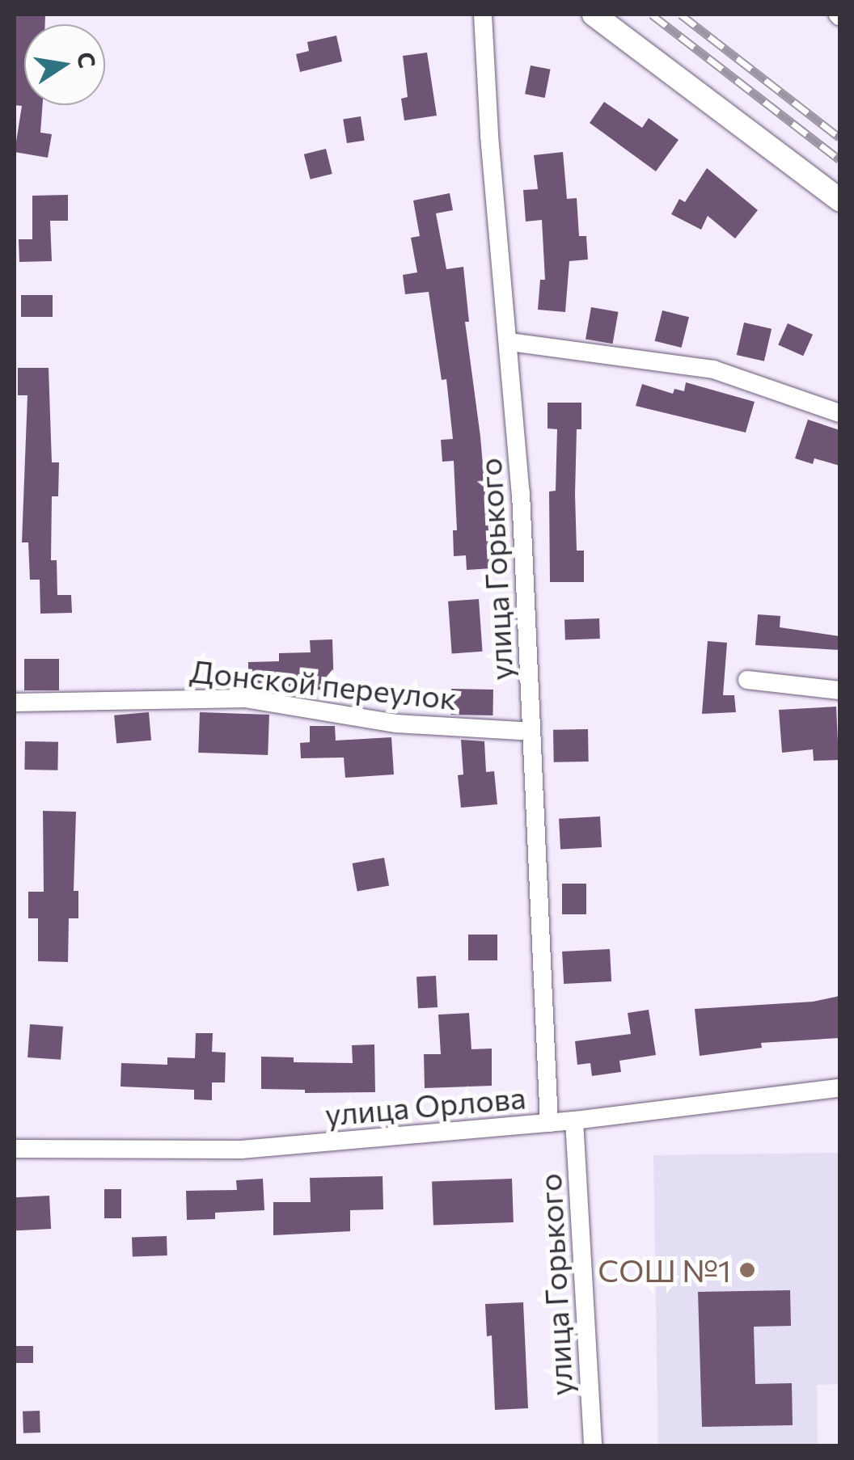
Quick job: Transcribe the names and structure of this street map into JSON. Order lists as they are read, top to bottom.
{
  "streets": {
    "street": ["улица Горького", "Донской переулок", "улица Орлова"]
  },
  "crossings": [
    ["улица Горького", "Донской переулок"],
    ["улица Горького", "улица Орлова"]
  ],
  "places": ["СОШ №1"],
  "north": "right"
}
